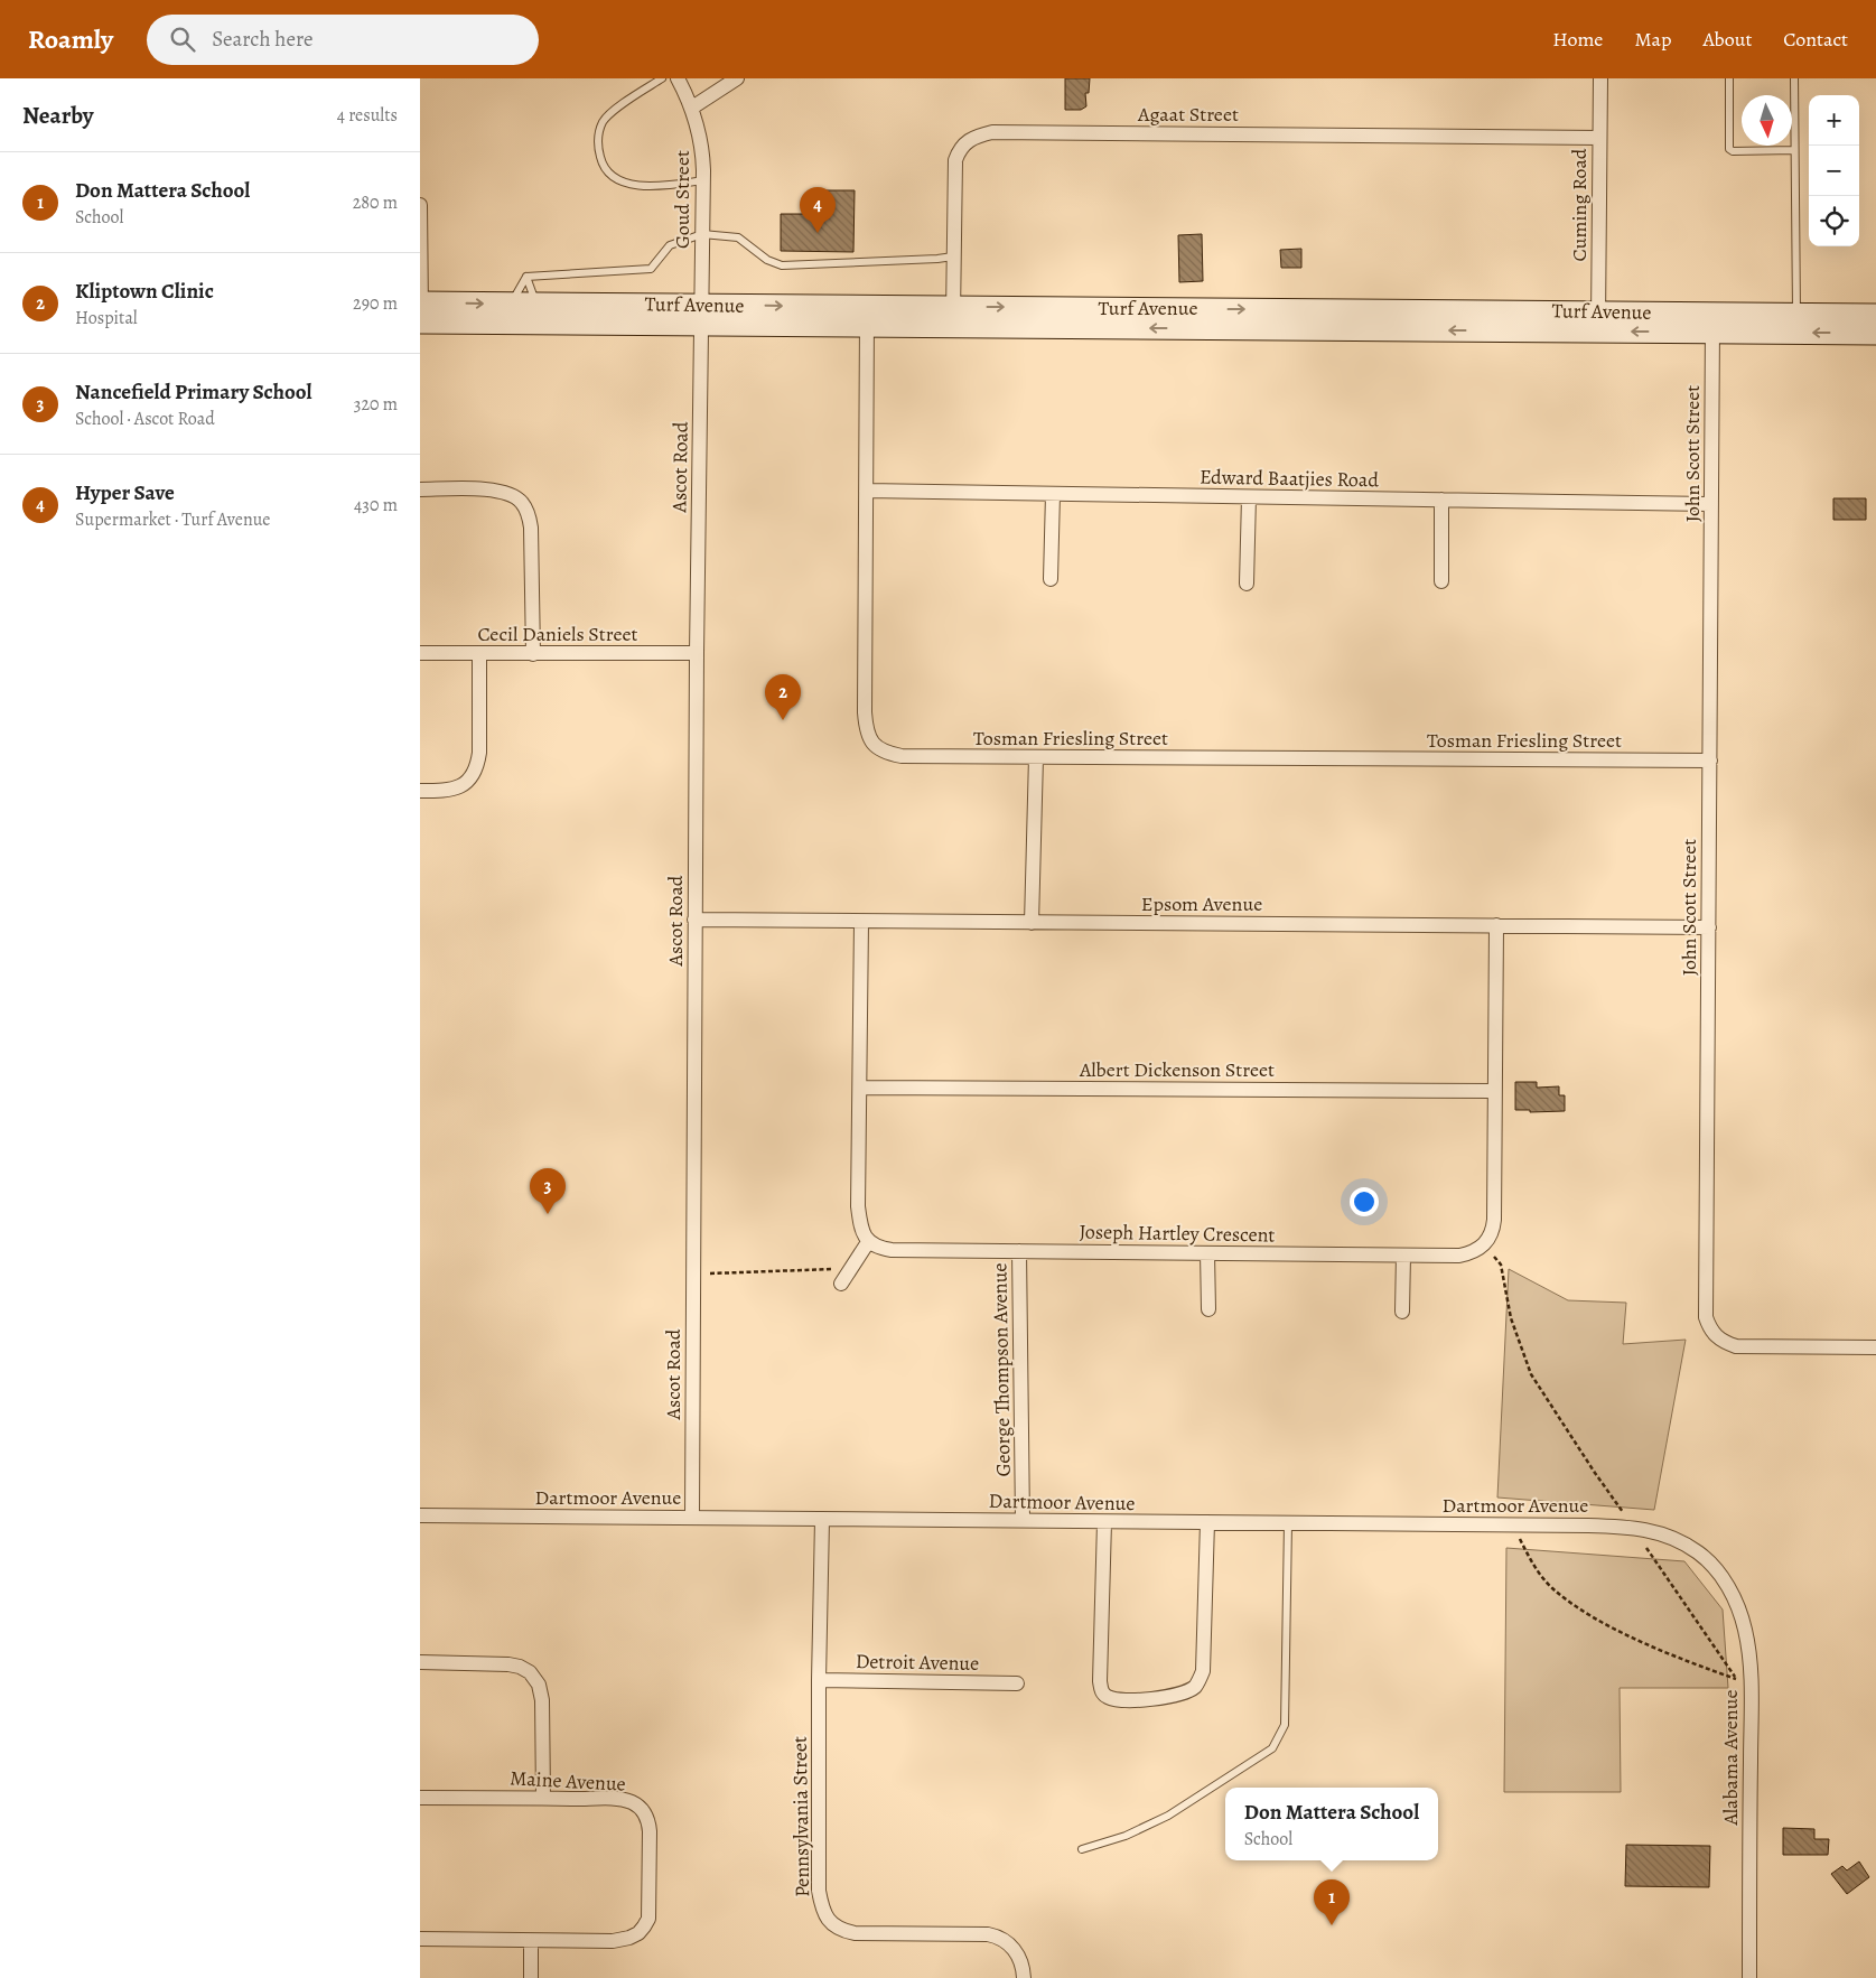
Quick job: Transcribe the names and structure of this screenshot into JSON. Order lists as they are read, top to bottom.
{
  "streets": {
    "main road": ["Turf Avenue"],
    "street": [
      "Agaat Street",
      "Goud Street",
      "Cuming Road",
      "John Scott Street",
      "Ascot Road",
      "Edward Baatjies Road",
      "Cecil Daniels Street",
      "Tosman Friesling Street",
      "Epsom Avenue",
      "Albert Dickenson Street",
      "Joseph Hartley Crescent",
      "George Thompson Avenue",
      "Dartmoor Avenue",
      "Detroit Avenue",
      "Alabama Avenue",
      "Maine Avenue",
      "Pennsylvania Street"
    ]
  },
  "crossings": [
    ["Agaat Street", "Cuming Road"],
    ["Agaat Street", "Turf Avenue"],
    ["Goud Street", "Turf Avenue"],
    ["Goud Street", "Ascot Road"],
    ["Cuming Road", "Turf Avenue"],
    ["Turf Avenue", "John Scott Street"],
    ["Turf Avenue", "Ascot Road"],
    ["Turf Avenue", "Tosman Friesling Street"],
    ["John Scott Street", "Edward Baatjies Road"],
    ["John Scott Street", "Tosman Friesling Street"],
    ["John Scott Street", "Epsom Avenue"],
    ["Ascot Road", "Cecil Daniels Street"],
    ["Ascot Road", "Epsom Avenue"],
    ["Ascot Road", "Dartmoor Avenue"],
    ["Edward Baatjies Road", "Tosman Friesling Street"],
    ["Joseph Hartley Crescent", "George Thompson Avenue"],
    ["George Thompson Avenue", "Dartmoor Avenue"],
    ["Dartmoor Avenue", "Alabama Avenue"],
    ["Dartmoor Avenue", "Pennsylvania Street"],
    ["Detroit Avenue", "Pennsylvania Street"]
  ],
  "north": "bottom",
  "page": {
    "header": "Roamly",
    "search": "Search here",
    "nav": [
      "Home",
      "Map",
      "About",
      "Contact"
    ],
    "heading": ["Nearby", "4 results"],
    "map_buttons": ["+", "−"],
    "list": [
      {
        "mark": "1",
        "name": "Don Mattera School",
        "note": "School",
        "value": "280 m"
      },
      {
        "mark": "2",
        "name": "Kliptown Clinic",
        "note": "Hospital",
        "value": "290 m"
      },
      {
        "mark": "3",
        "name": "Nancefield Primary School",
        "note": "School · Ascot Road",
        "value": "320 m"
      },
      {
        "mark": "4",
        "name": "Hyper Save",
        "note": "Supermarket · Turf Avenue",
        "value": "430 m"
      }
    ],
    "pins": [
      "4",
      "2",
      "3",
      "1"
    ],
    "popup": ["Don Mattera School", "School"]
  }
}
